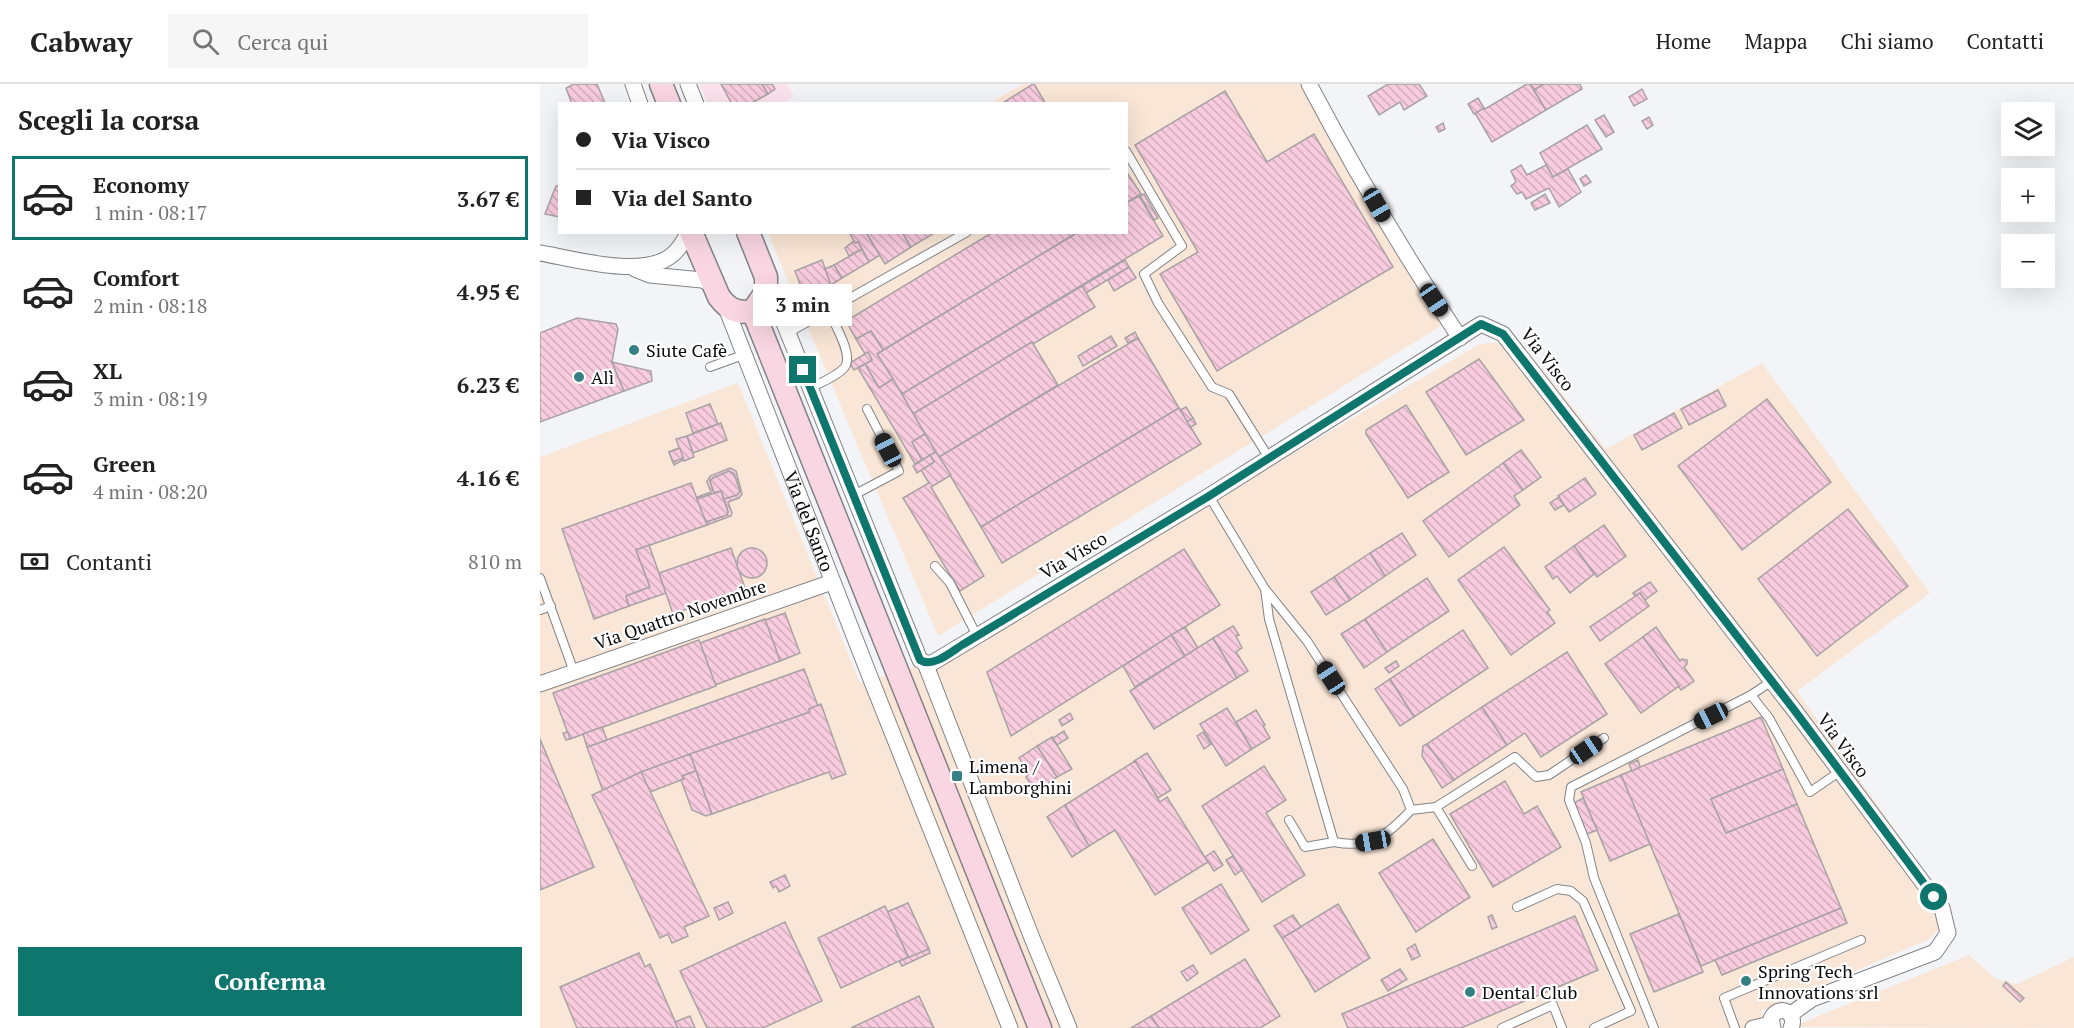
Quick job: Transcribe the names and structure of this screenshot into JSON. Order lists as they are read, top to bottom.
{
  "streets": {
    "street": ["Via Visco", "Via del Santo", "Via Quattro Novembre"]
  },
  "crossings": [
    ["Via del Santo", "Via Quattro Novembre"]
  ],
  "places": {
    "other": [
      "Siute Cafè",
      "Alì",
      "Spring Tech Innovations srl",
      "Dental Club"
    ],
    "transit": ["Limena / Lamborghini"]
  },
  "page": {
    "header": "Cabway",
    "search": "Cerca qui",
    "nav": [
      "Home",
      "Mappa",
      "Chi siamo",
      "Contatti"
    ],
    "heading": "Scegli la corsa",
    "map_buttons": ["+", "−"],
    "banner": ["Via Visco", "Via del Santo"],
    "list": [
      {
        "name": "Economy",
        "note": "1 min · 08:17",
        "value": "3.67 €"
      },
      {
        "name": "Comfort",
        "note": "2 min · 08:18",
        "value": "4.95 €"
      },
      {
        "name": "XL",
        "note": "3 min · 08:19",
        "value": "6.23 €"
      },
      {
        "name": "Green",
        "note": "4 min · 08:20",
        "value": "4.16 €"
      }
    ],
    "bubble": "3 min",
    "pay": ["Contanti", "810 m"],
    "buttons": "Conferma"
  }
}
